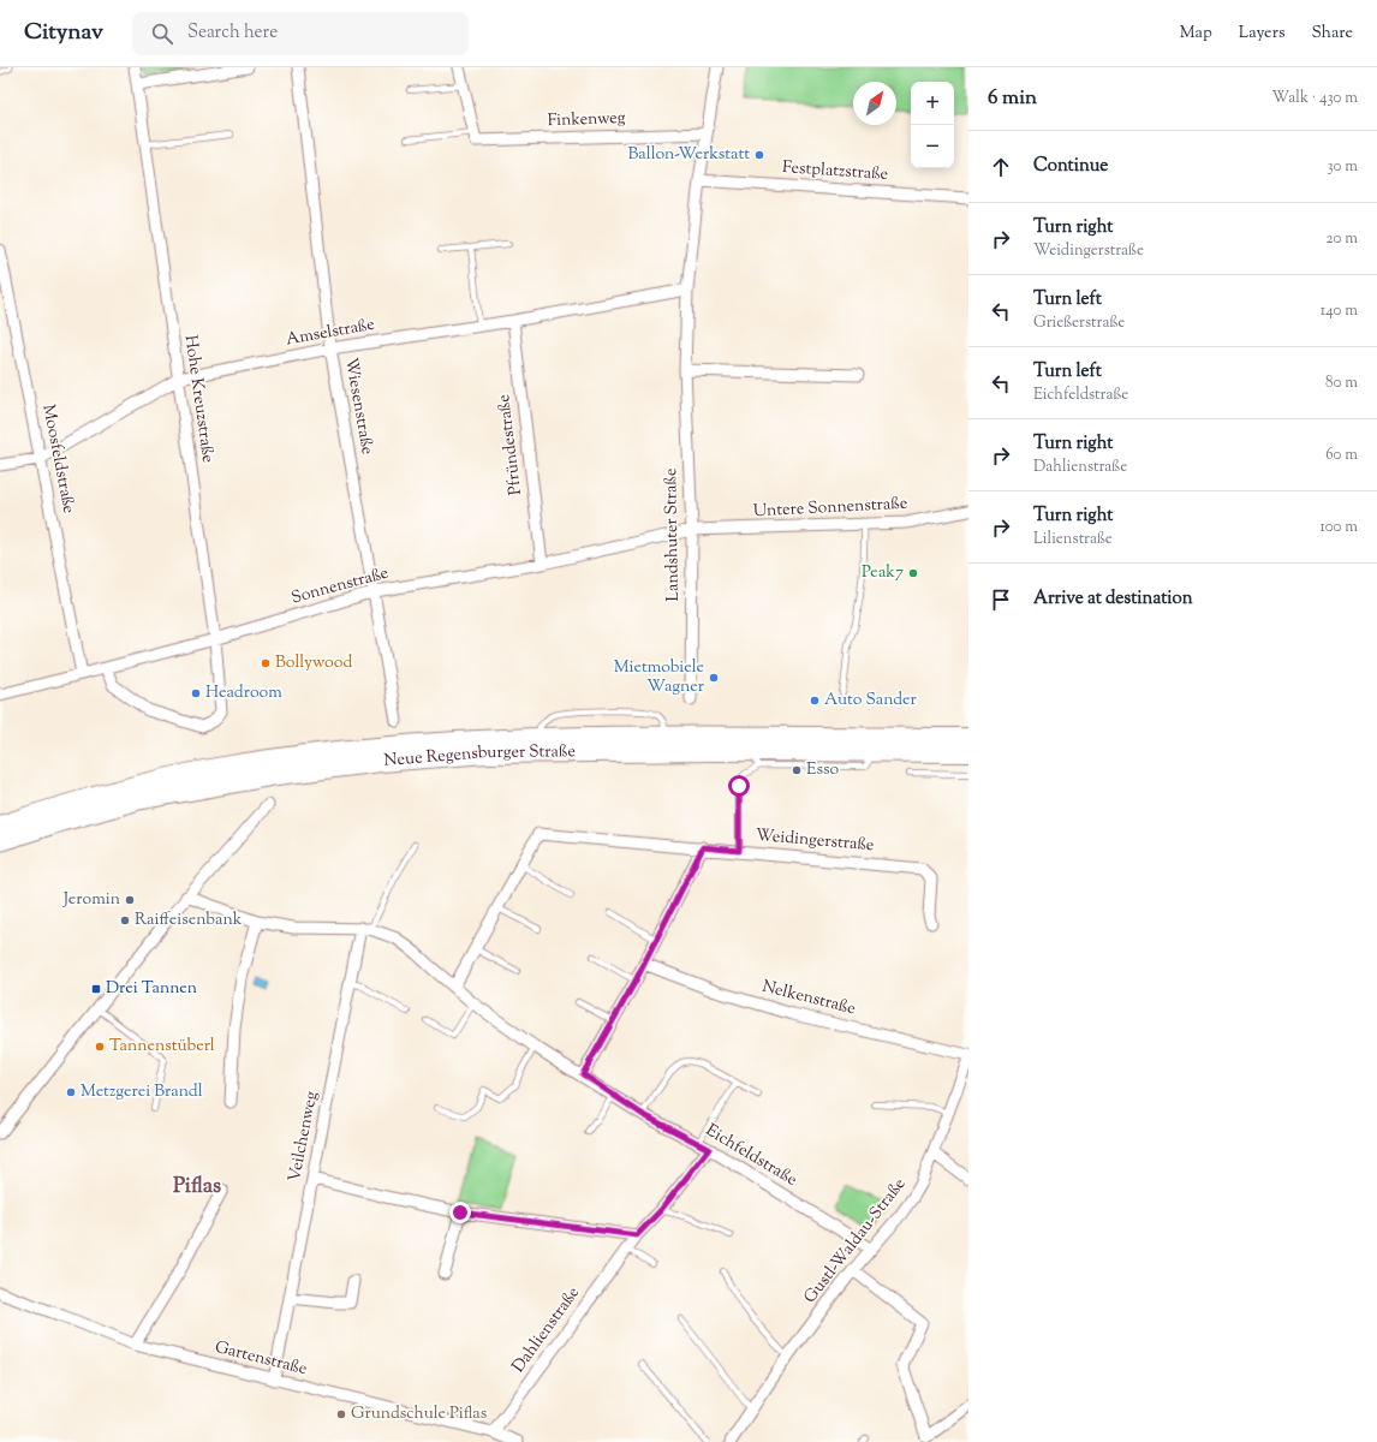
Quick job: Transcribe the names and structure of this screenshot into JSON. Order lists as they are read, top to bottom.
{
  "streets": {
    "highway": ["Neue Regensburger Straße"],
    "street": [
      "Finkenweg",
      "Festplatzstraße",
      "Amselstraße",
      "Hohe Kreuzstraße",
      "Wiesenstraße",
      "Pfründestraße",
      "Moosfeldstraße",
      "Untere Sonnenstraße",
      "Landshuter Straße",
      "Sonnenstraße",
      "Weidingerstraße",
      "Nelkenstraße",
      "Veilchenweg",
      "Eichfeldstraße",
      "Gustl-Waldau-Straße",
      "Dahlienstraße",
      "Gartenstraße"
    ]
  },
  "crossings": [
    ["Finkenweg", "Landshuter Straße"],
    ["Festplatzstraße", "Landshuter Straße"],
    ["Amselstraße", "Hohe Kreuzstraße"],
    ["Amselstraße", "Wiesenstraße"],
    ["Amselstraße", "Pfründestraße"],
    ["Amselstraße", "Moosfeldstraße"],
    ["Amselstraße", "Landshuter Straße"],
    ["Hohe Kreuzstraße", "Sonnenstraße"],
    ["Wiesenstraße", "Sonnenstraße"],
    ["Pfründestraße", "Sonnenstraße"],
    ["Moosfeldstraße", "Sonnenstraße"],
    ["Untere Sonnenstraße", "Landshuter Straße"],
    ["Untere Sonnenstraße", "Sonnenstraße"],
    ["Landshuter Straße", "Sonnenstraße"],
    ["Weidingerstraße", "Eichfeldstraße"],
    ["Nelkenstraße", "Gustl-Waldau-Straße"],
    ["Veilchenweg", "Eichfeldstraße"],
    ["Veilchenweg", "Gartenstraße"],
    ["Eichfeldstraße", "Gustl-Waldau-Straße"],
    ["Eichfeldstraße", "Dahlienstraße"],
    ["Dahlienstraße", "Gartenstraße"]
  ],
  "districts": ["Piflas"],
  "places": {
    "other": [
      "Ballon-Werkstatt",
      "Peak7",
      "Bollywood",
      "Mietmobiele Wagner",
      "Headroom",
      "Auto Sander",
      "Esso",
      "Jeromin",
      "Raiffeisenbank",
      "Tannenstüberl",
      "Metzgerei Brandl",
      "Grundschule Piflas"
    ],
    "transit": ["Drei Tannen"]
  },
  "north": "top right",
  "page": {
    "header": "Citynav",
    "search": "Search here",
    "nav": ["Map", "Layers", "Share"],
    "heading": ["6 min", "Walk · 430 m"],
    "map_buttons": ["+", "−"],
    "list": [
      ["Continue", "30 m"],
      ["Turn right", "Weidingerstraße", "20 m"],
      ["Turn left", "Grießerstraße", "140 m"],
      ["Turn left", "Eichfeldstraße", "80 m"],
      ["Turn right", "Dahlienstraße", "60 m"],
      ["Turn right", "Lilienstraße", "100 m"],
      "Arrive at destination"
    ]
  }
}
